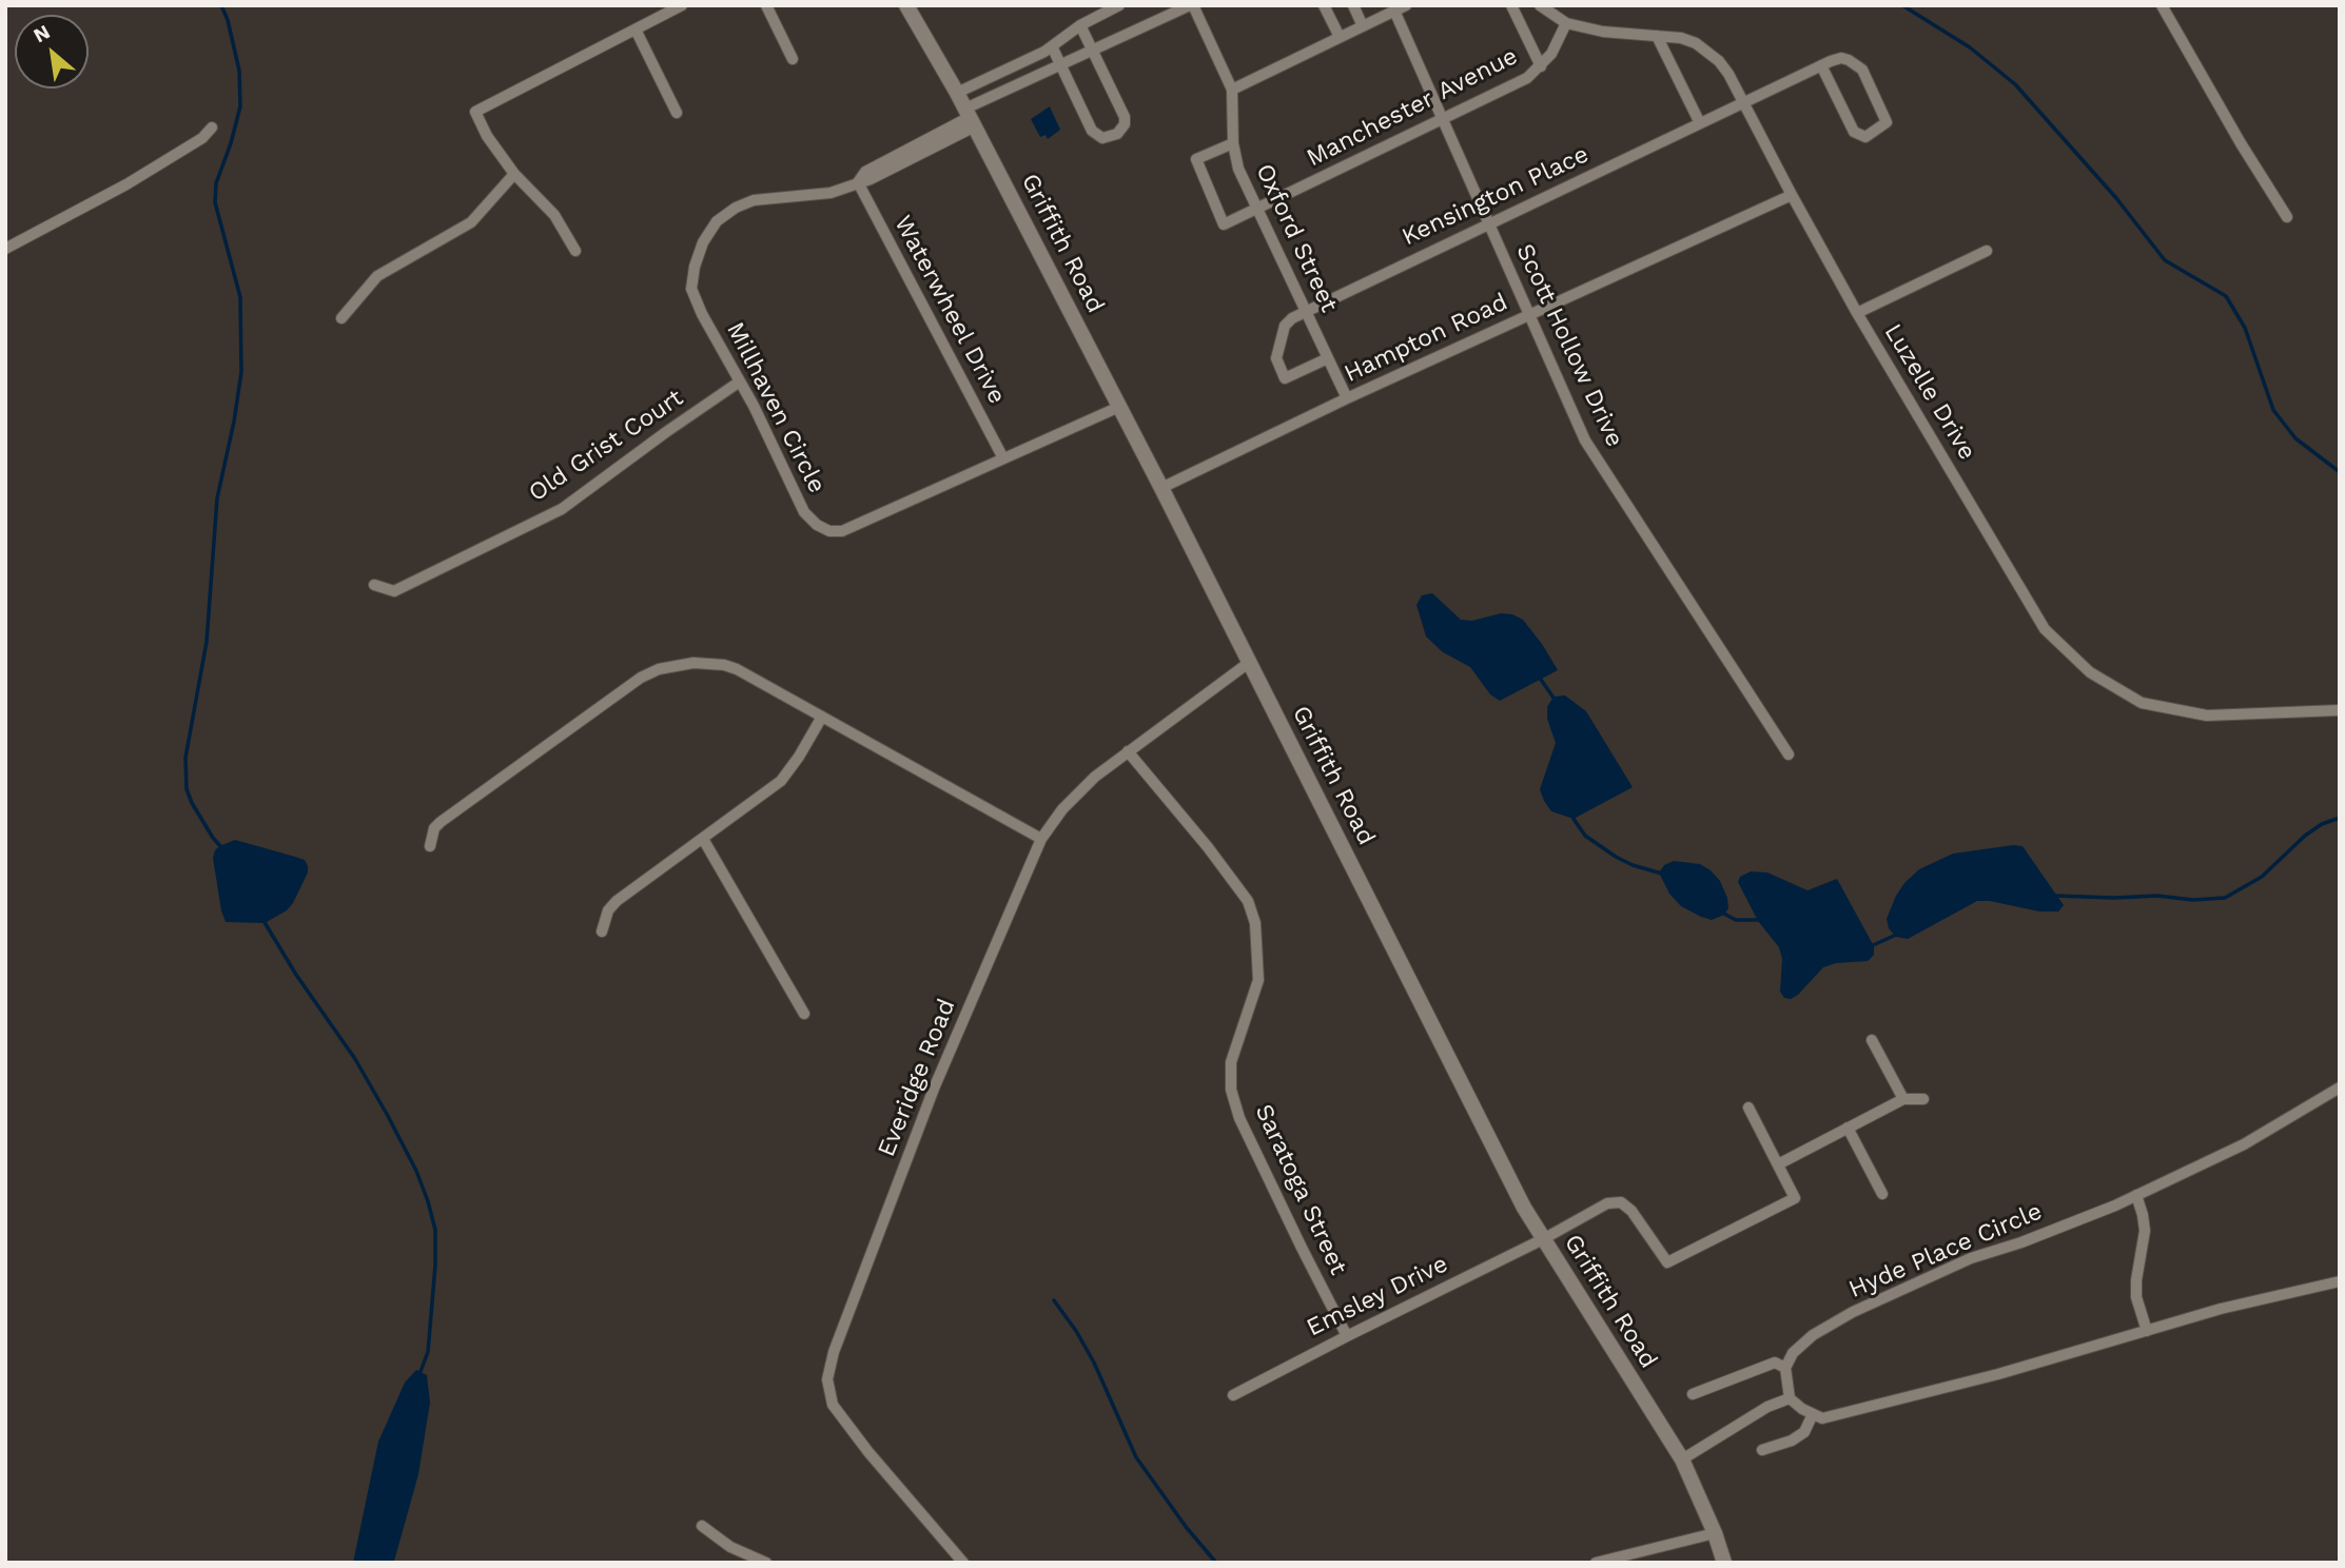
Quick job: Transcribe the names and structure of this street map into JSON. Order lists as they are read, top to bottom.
{
  "streets": {
    "street": [
      "Manchester Avenue",
      "Kensington Place",
      "Oxford Street",
      "Griffith Road",
      "Waterwheel Drive",
      "Hampton Road",
      "Scott Hollow Drive",
      "Luzelle Drive",
      "Millhaven Circle",
      "Old Grist Court",
      "Everidge Road",
      "Saratoga Street",
      "Hyde Place Circle",
      "Emsley Drive"
    ]
  },
  "crossings": [
    ["Manchester Avenue", "Oxford Street"],
    ["Manchester Avenue", "Scott Hollow Drive"],
    ["Manchester Avenue", "Luzelle Drive"],
    ["Kensington Place", "Oxford Street"],
    ["Kensington Place", "Scott Hollow Drive"],
    ["Kensington Place", "Luzelle Drive"],
    ["Oxford Street", "Hampton Road"],
    ["Griffith Road", "Hampton Road"],
    ["Griffith Road", "Millhaven Circle"],
    ["Griffith Road", "Everidge Road"],
    ["Griffith Road", "Emsley Drive"],
    ["Waterwheel Drive", "Millhaven Circle"],
    ["Hampton Road", "Scott Hollow Drive"],
    ["Hampton Road", "Luzelle Drive"],
    ["Millhaven Circle", "Old Grist Court"],
    ["Everidge Road", "Saratoga Street"],
    ["Saratoga Street", "Emsley Drive"]
  ],
  "north": "top left"
}
